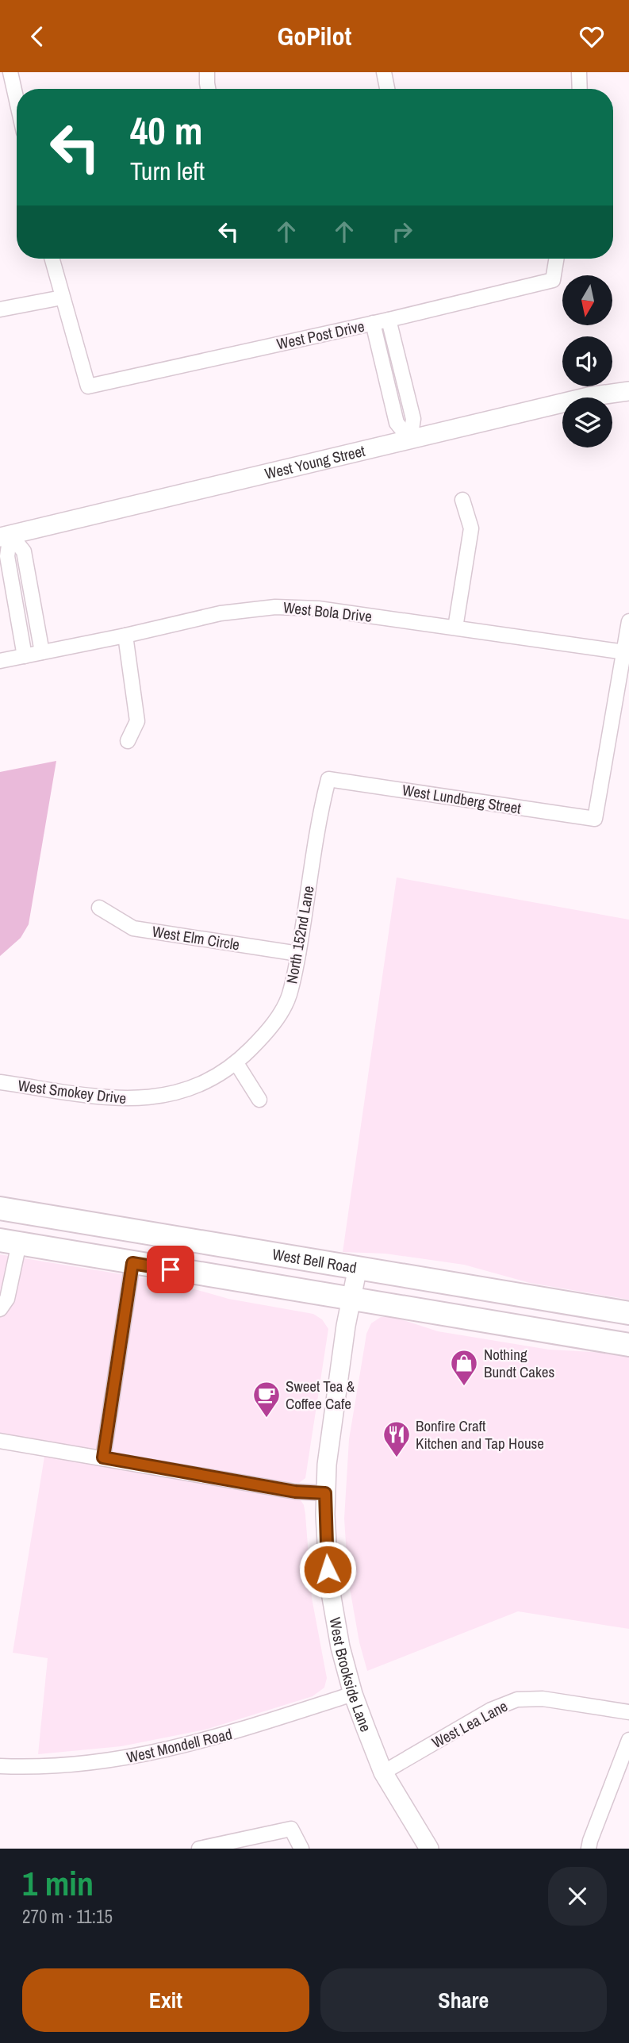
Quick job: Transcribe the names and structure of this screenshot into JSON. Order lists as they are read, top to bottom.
{
  "streets": {
    "main road": ["West Bell Road"],
    "street": [
      "West Post Drive",
      "West Young Street",
      "West Bola Drive",
      "West Lundberg Street",
      "North 152nd Lane",
      "West Elm Circle",
      "West Smokey Drive",
      "West Brookside Lane",
      "West Lea Lane",
      "West Mondell Road"
    ]
  },
  "crossings": [
    ["West Bola Drive", "West Lundberg Street"],
    ["West Lundberg Street", "North 152nd Lane"],
    ["North 152nd Lane", "West Elm Circle"],
    ["North 152nd Lane", "West Smokey Drive"],
    ["West Bell Road", "West Brookside Lane"],
    ["West Brookside Lane", "West Lea Lane"],
    ["West Brookside Lane", "West Mondell Road"]
  ],
  "places": {
    "shop": ["Nothing Bundt Cakes"],
    "cafe": ["Sweet Tea & Coffee Cafe"],
    "restaurant": ["Bonfire Craft Kitchen and Tap House"]
  },
  "north": "bottom",
  "page": {
    "header": "GoPilot",
    "turn": ["40 m", "Turn left"],
    "heading": ["1 min", "270 m · 11:15"],
    "buttons": ["Exit", "Share"]
  }
}
